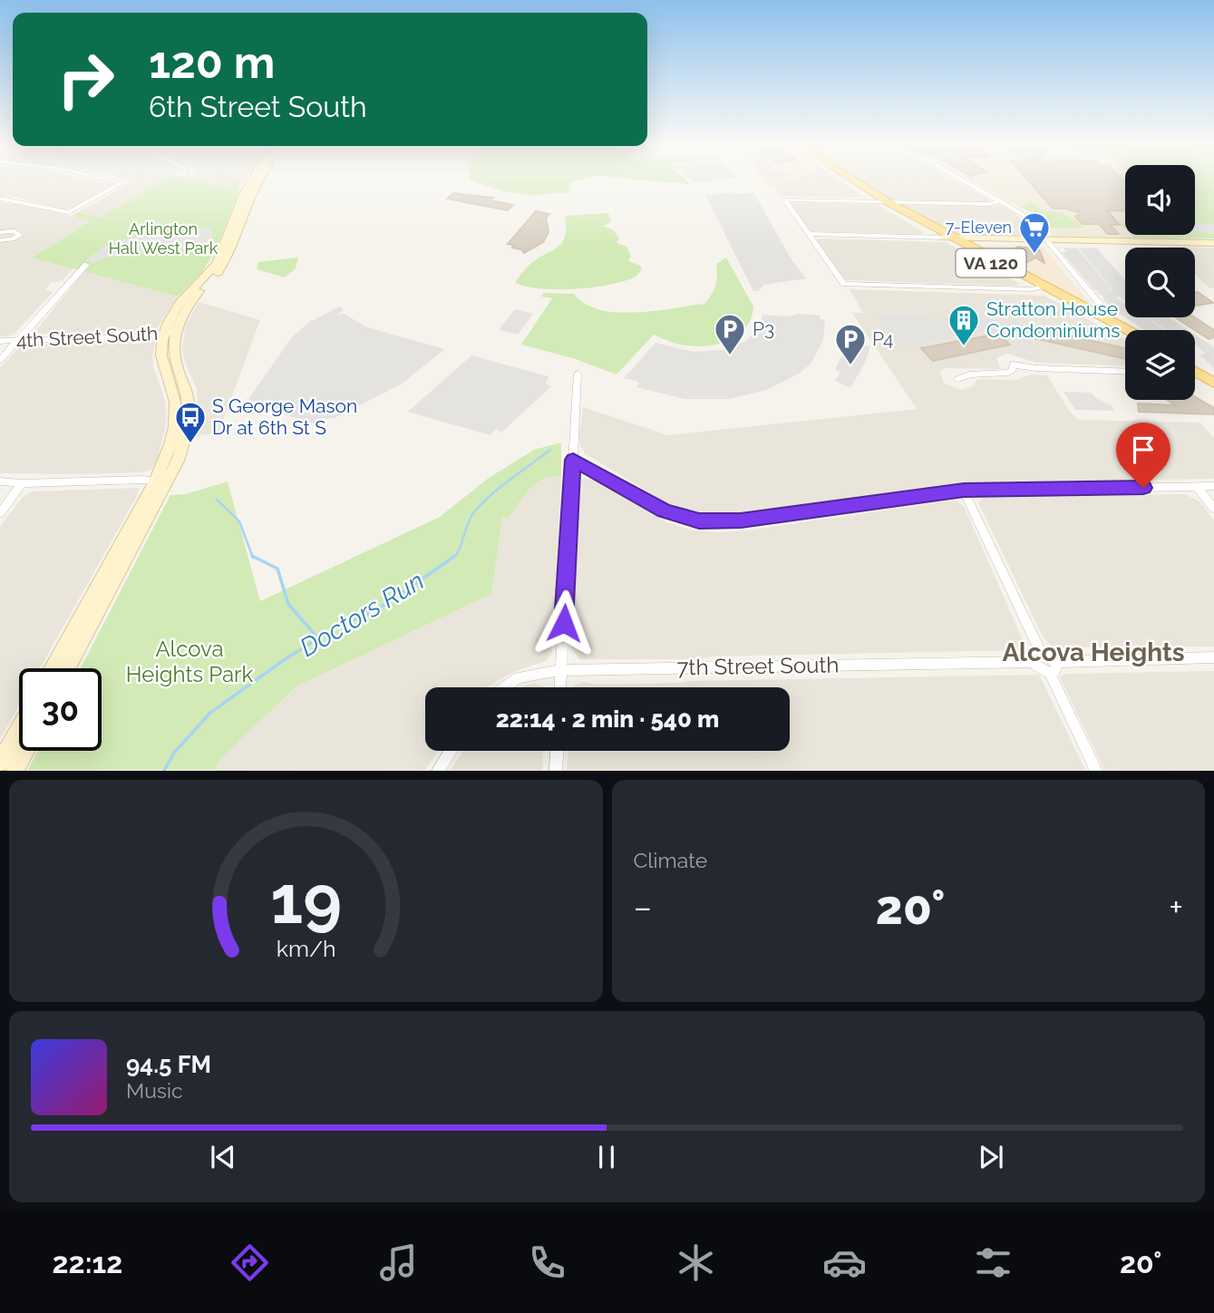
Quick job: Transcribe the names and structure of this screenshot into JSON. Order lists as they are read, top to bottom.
{
  "streets": {
    "main road": ["VA 120"],
    "street": ["4th Street South", "7th Street South"]
  },
  "districts": ["Alcova Heights"],
  "water": ["Doctors Run"],
  "parks": ["Arlington Hall West Park", "Alcova Heights Park"],
  "places": {
    "supermarket": ["7-Eleven"],
    "building": ["Stratton House Condominiums"],
    "parking": ["P3", "P4"],
    "bus stop": ["S George Mason Dr at 6th St S"]
  },
  "page": {
    "turn": ["120 m", "6th Street South"],
    "limit": "30",
    "trip": "22:14 · 2 min · 540 m",
    "tile": "Climate",
    "heat": ["−", "20°", "+"],
    "song": ["94.5 FM", "Music"],
    "tabs": ["22:12", "20°"],
    "gauge": ["19", "km/h"]
  }
}
